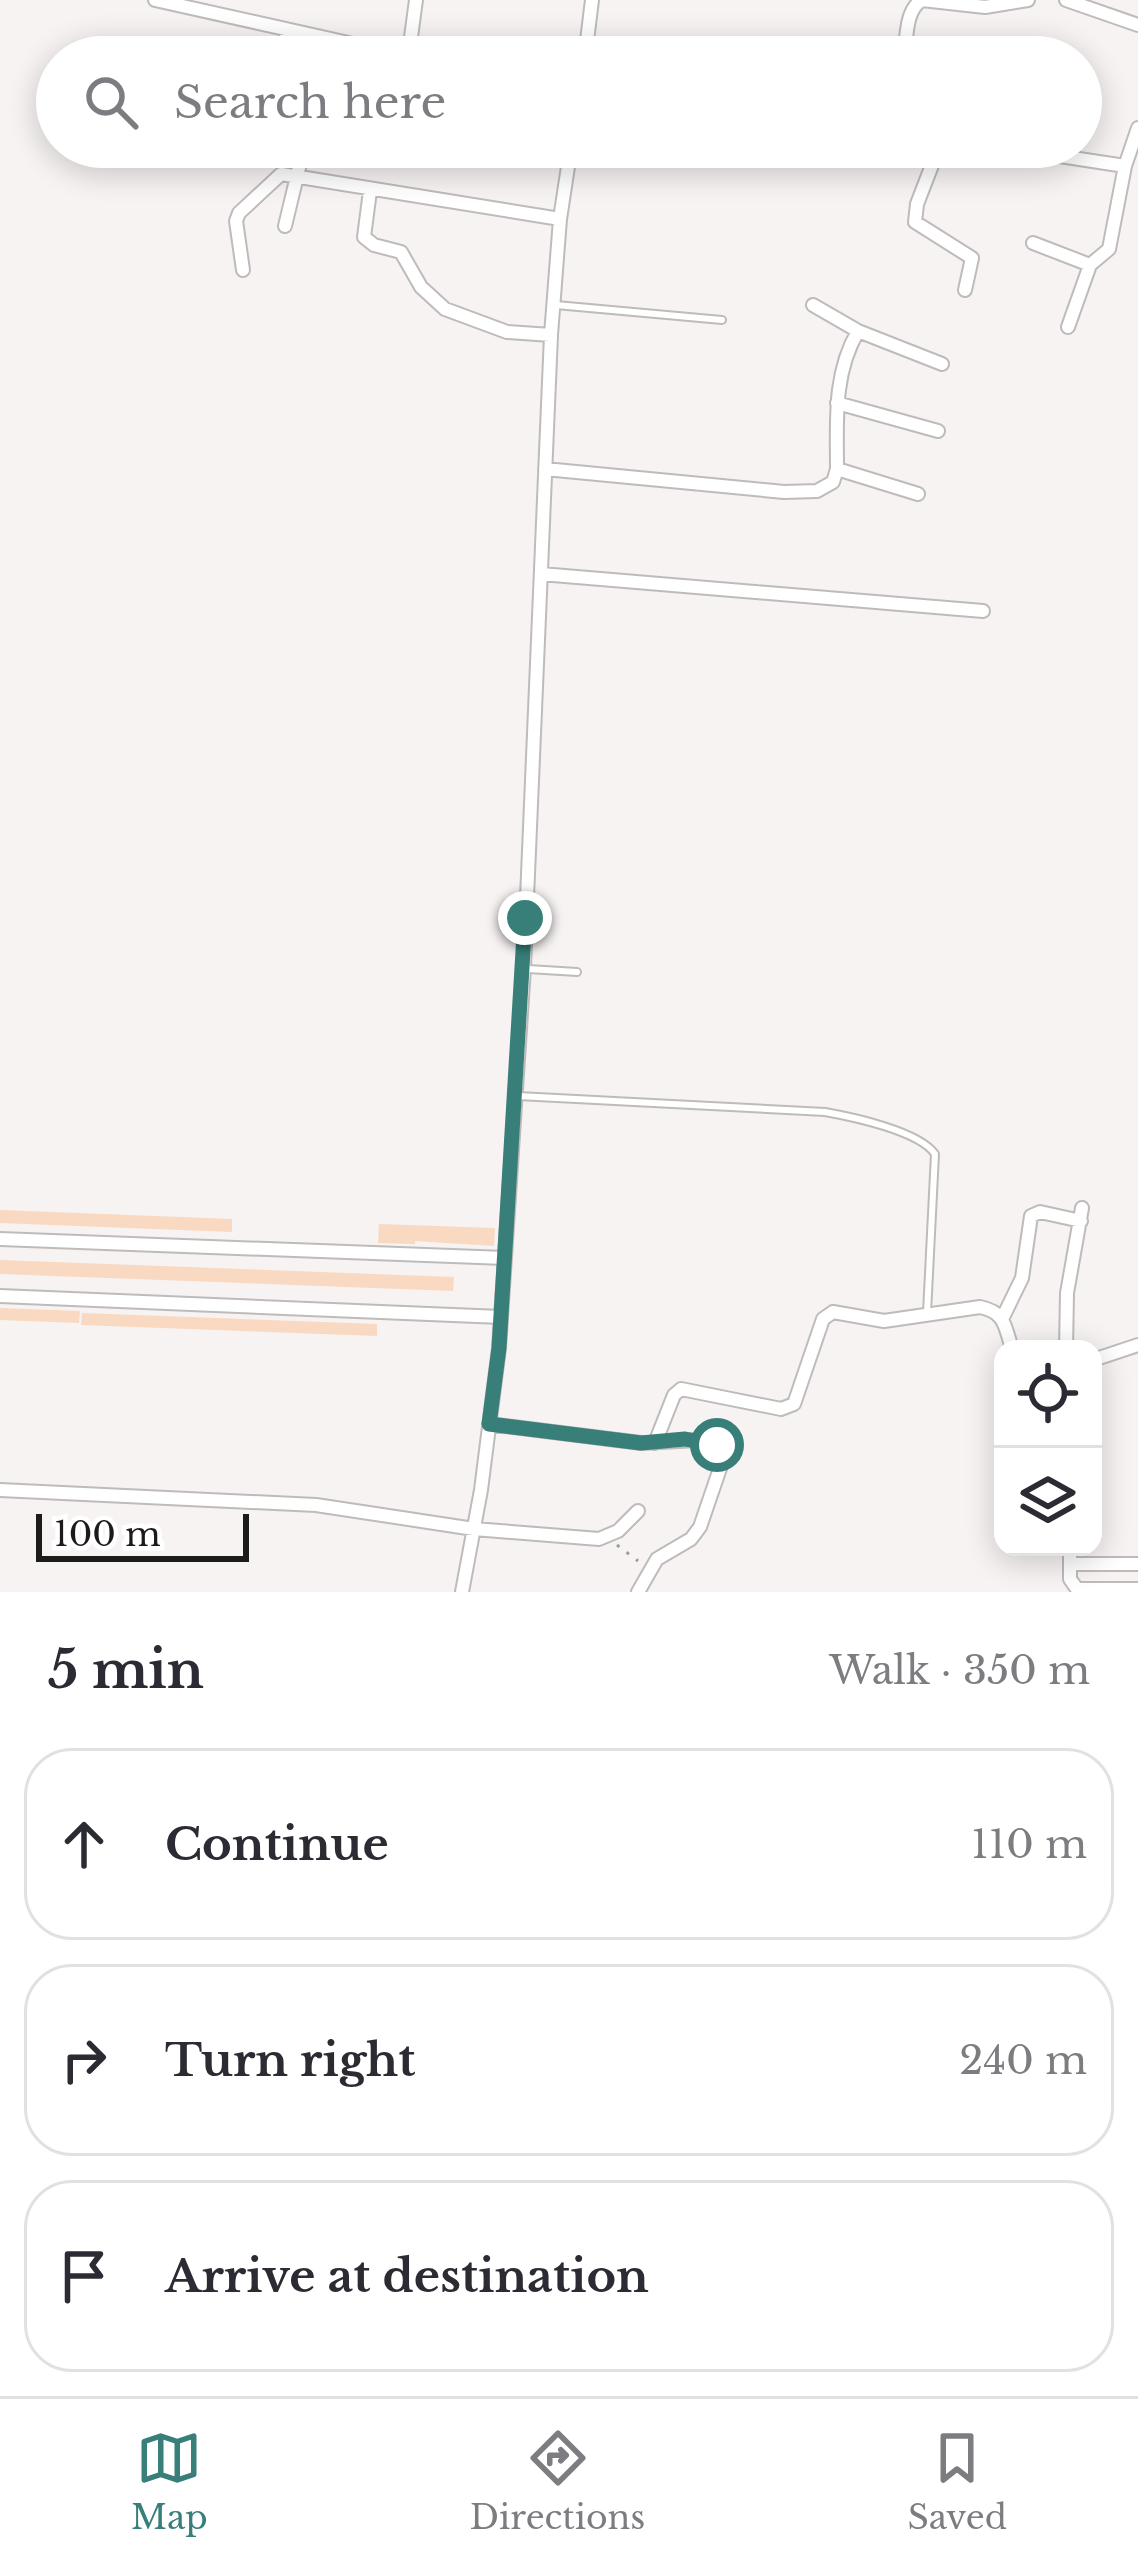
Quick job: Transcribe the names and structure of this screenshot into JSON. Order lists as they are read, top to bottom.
{
  "scale_bar": "100 m",
  "page": {
    "search": "Search here",
    "scale": "100 m",
    "heading": ["5 min", "Walk · 350 m"],
    "list": [
      ["Continue", "110 m"],
      ["Turn right", "240 m"],
      "Arrive at destination"
    ],
    "nav": ["Map", "Directions", "Saved"]
  }
}
